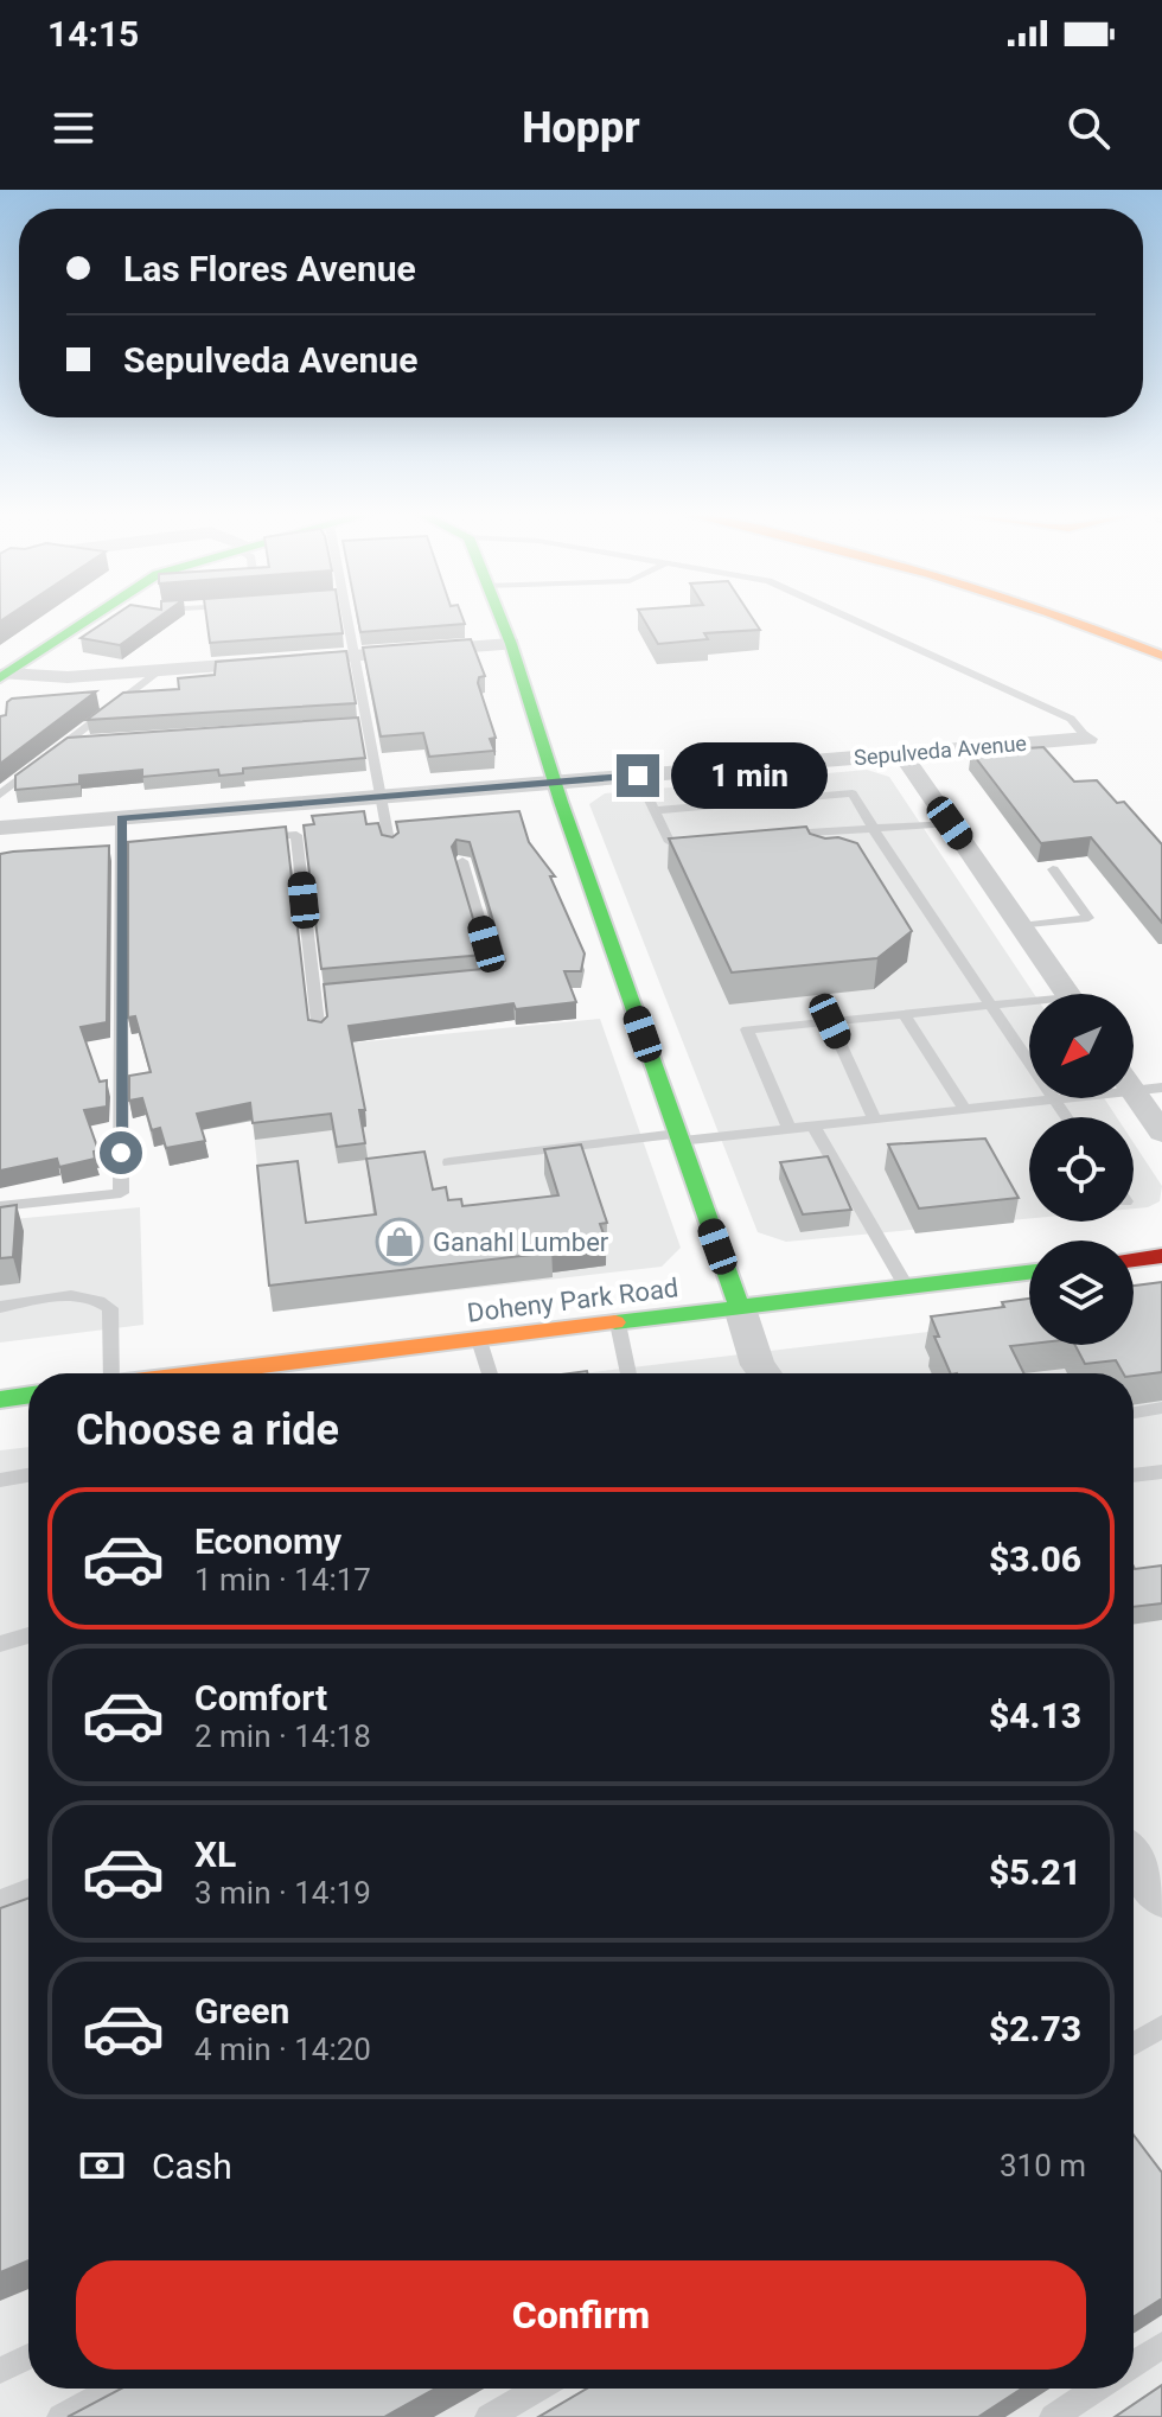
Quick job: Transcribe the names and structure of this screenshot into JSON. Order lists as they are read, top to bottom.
{
  "streets": {
    "main road": ["Doheny Park Road"],
    "street": ["Sepulveda Avenue"]
  },
  "places": {
    "shop": ["Ganahl Lumber"]
  },
  "north": "bottom left",
  "page": {
    "status": "14:15",
    "header": "Hoppr",
    "banner": ["Las Flores Avenue", "Sepulveda Avenue"],
    "bubble": "1 min",
    "heading": "Choose a ride",
    "list": [
      {
        "name": "Economy",
        "note": "1 min · 14:17",
        "value": "$3.06"
      },
      {
        "name": "Comfort",
        "note": "2 min · 14:18",
        "value": "$4.13"
      },
      {
        "name": "XL",
        "note": "3 min · 14:19",
        "value": "$5.21"
      },
      {
        "name": "Green",
        "note": "4 min · 14:20",
        "value": "$2.73"
      }
    ],
    "pay": ["Cash", "310 m"],
    "buttons": "Confirm"
  }
}
